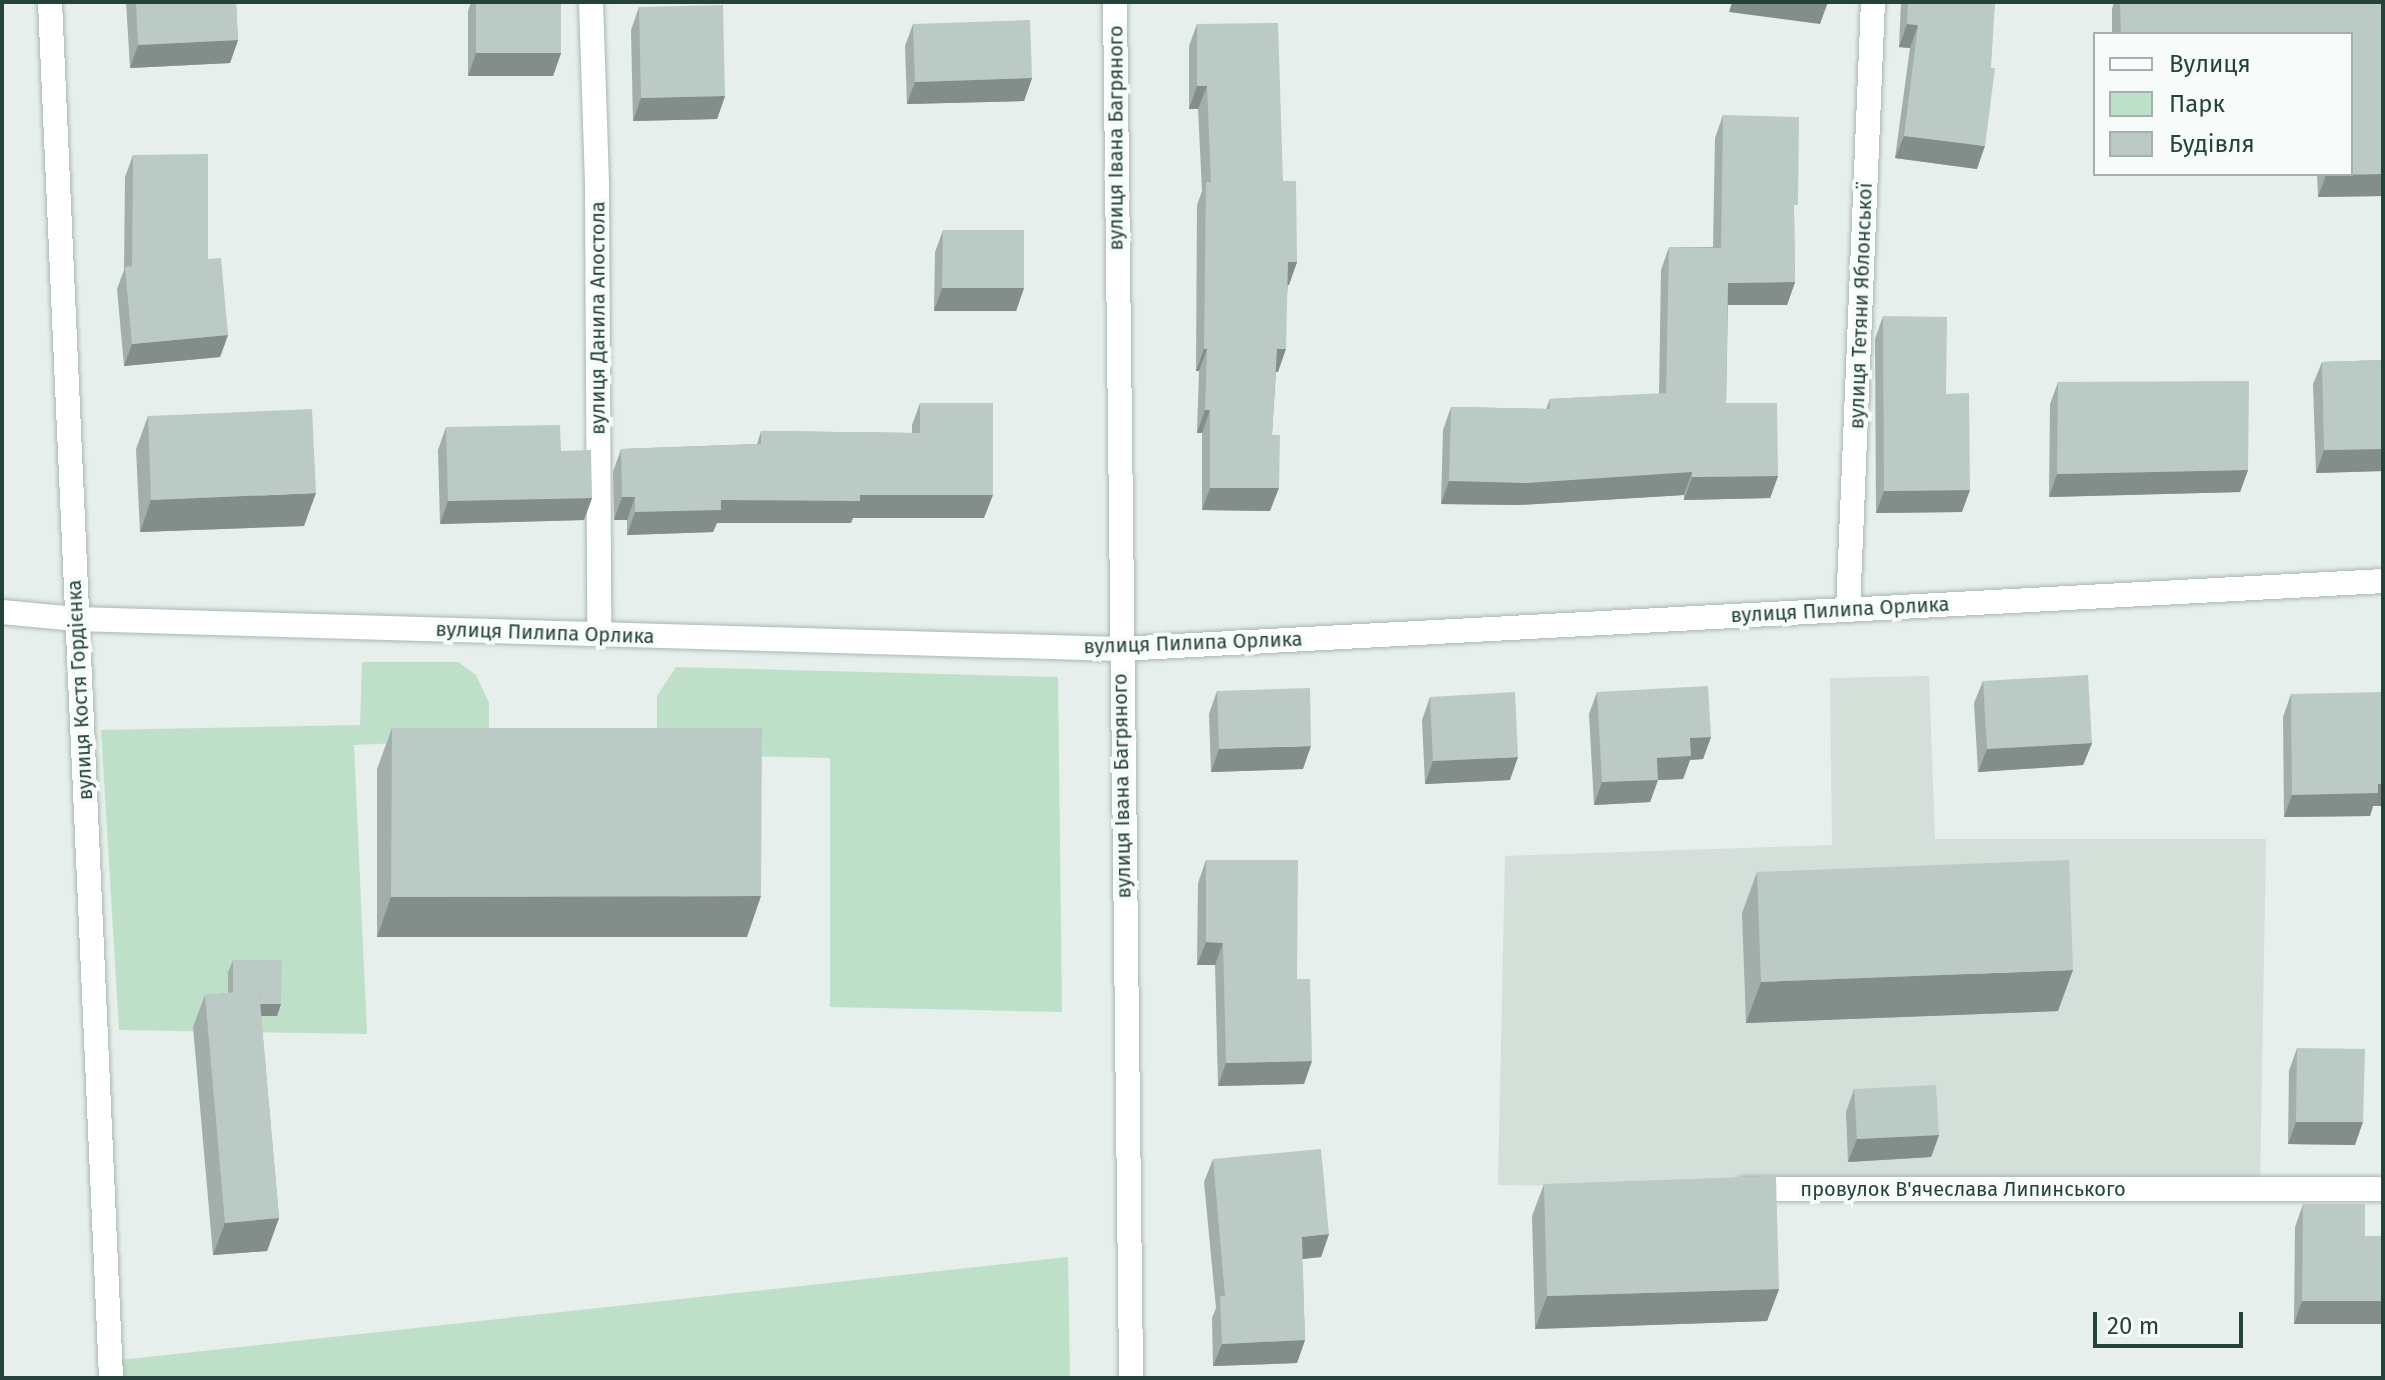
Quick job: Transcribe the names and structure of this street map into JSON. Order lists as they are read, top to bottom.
{
  "streets": {
    "street": [
      "вулиця Івана Багряного",
      "вулиця Тетяни Яблонської",
      "вулиця Данила Апостола",
      "вулиця Пилипа Орлика",
      "вулиця Костя Гордієнка",
      "провулок В'ячеслава Липинського"
    ]
  },
  "crossings": [
    ["вулиця Івана Багряного", "вулиця Пилипа Орлика"],
    ["вулиця Тетяни Яблонської", "вулиця Пилипа Орлика"],
    ["вулиця Данила Апостола", "вулиця Пилипа Орлика"],
    ["вулиця Пилипа Орлика", "вулиця Костя Гордієнка"]
  ],
  "legend": ["Вулиця", "Парк", "Будівля"],
  "scale_bar": "20 m"
}
